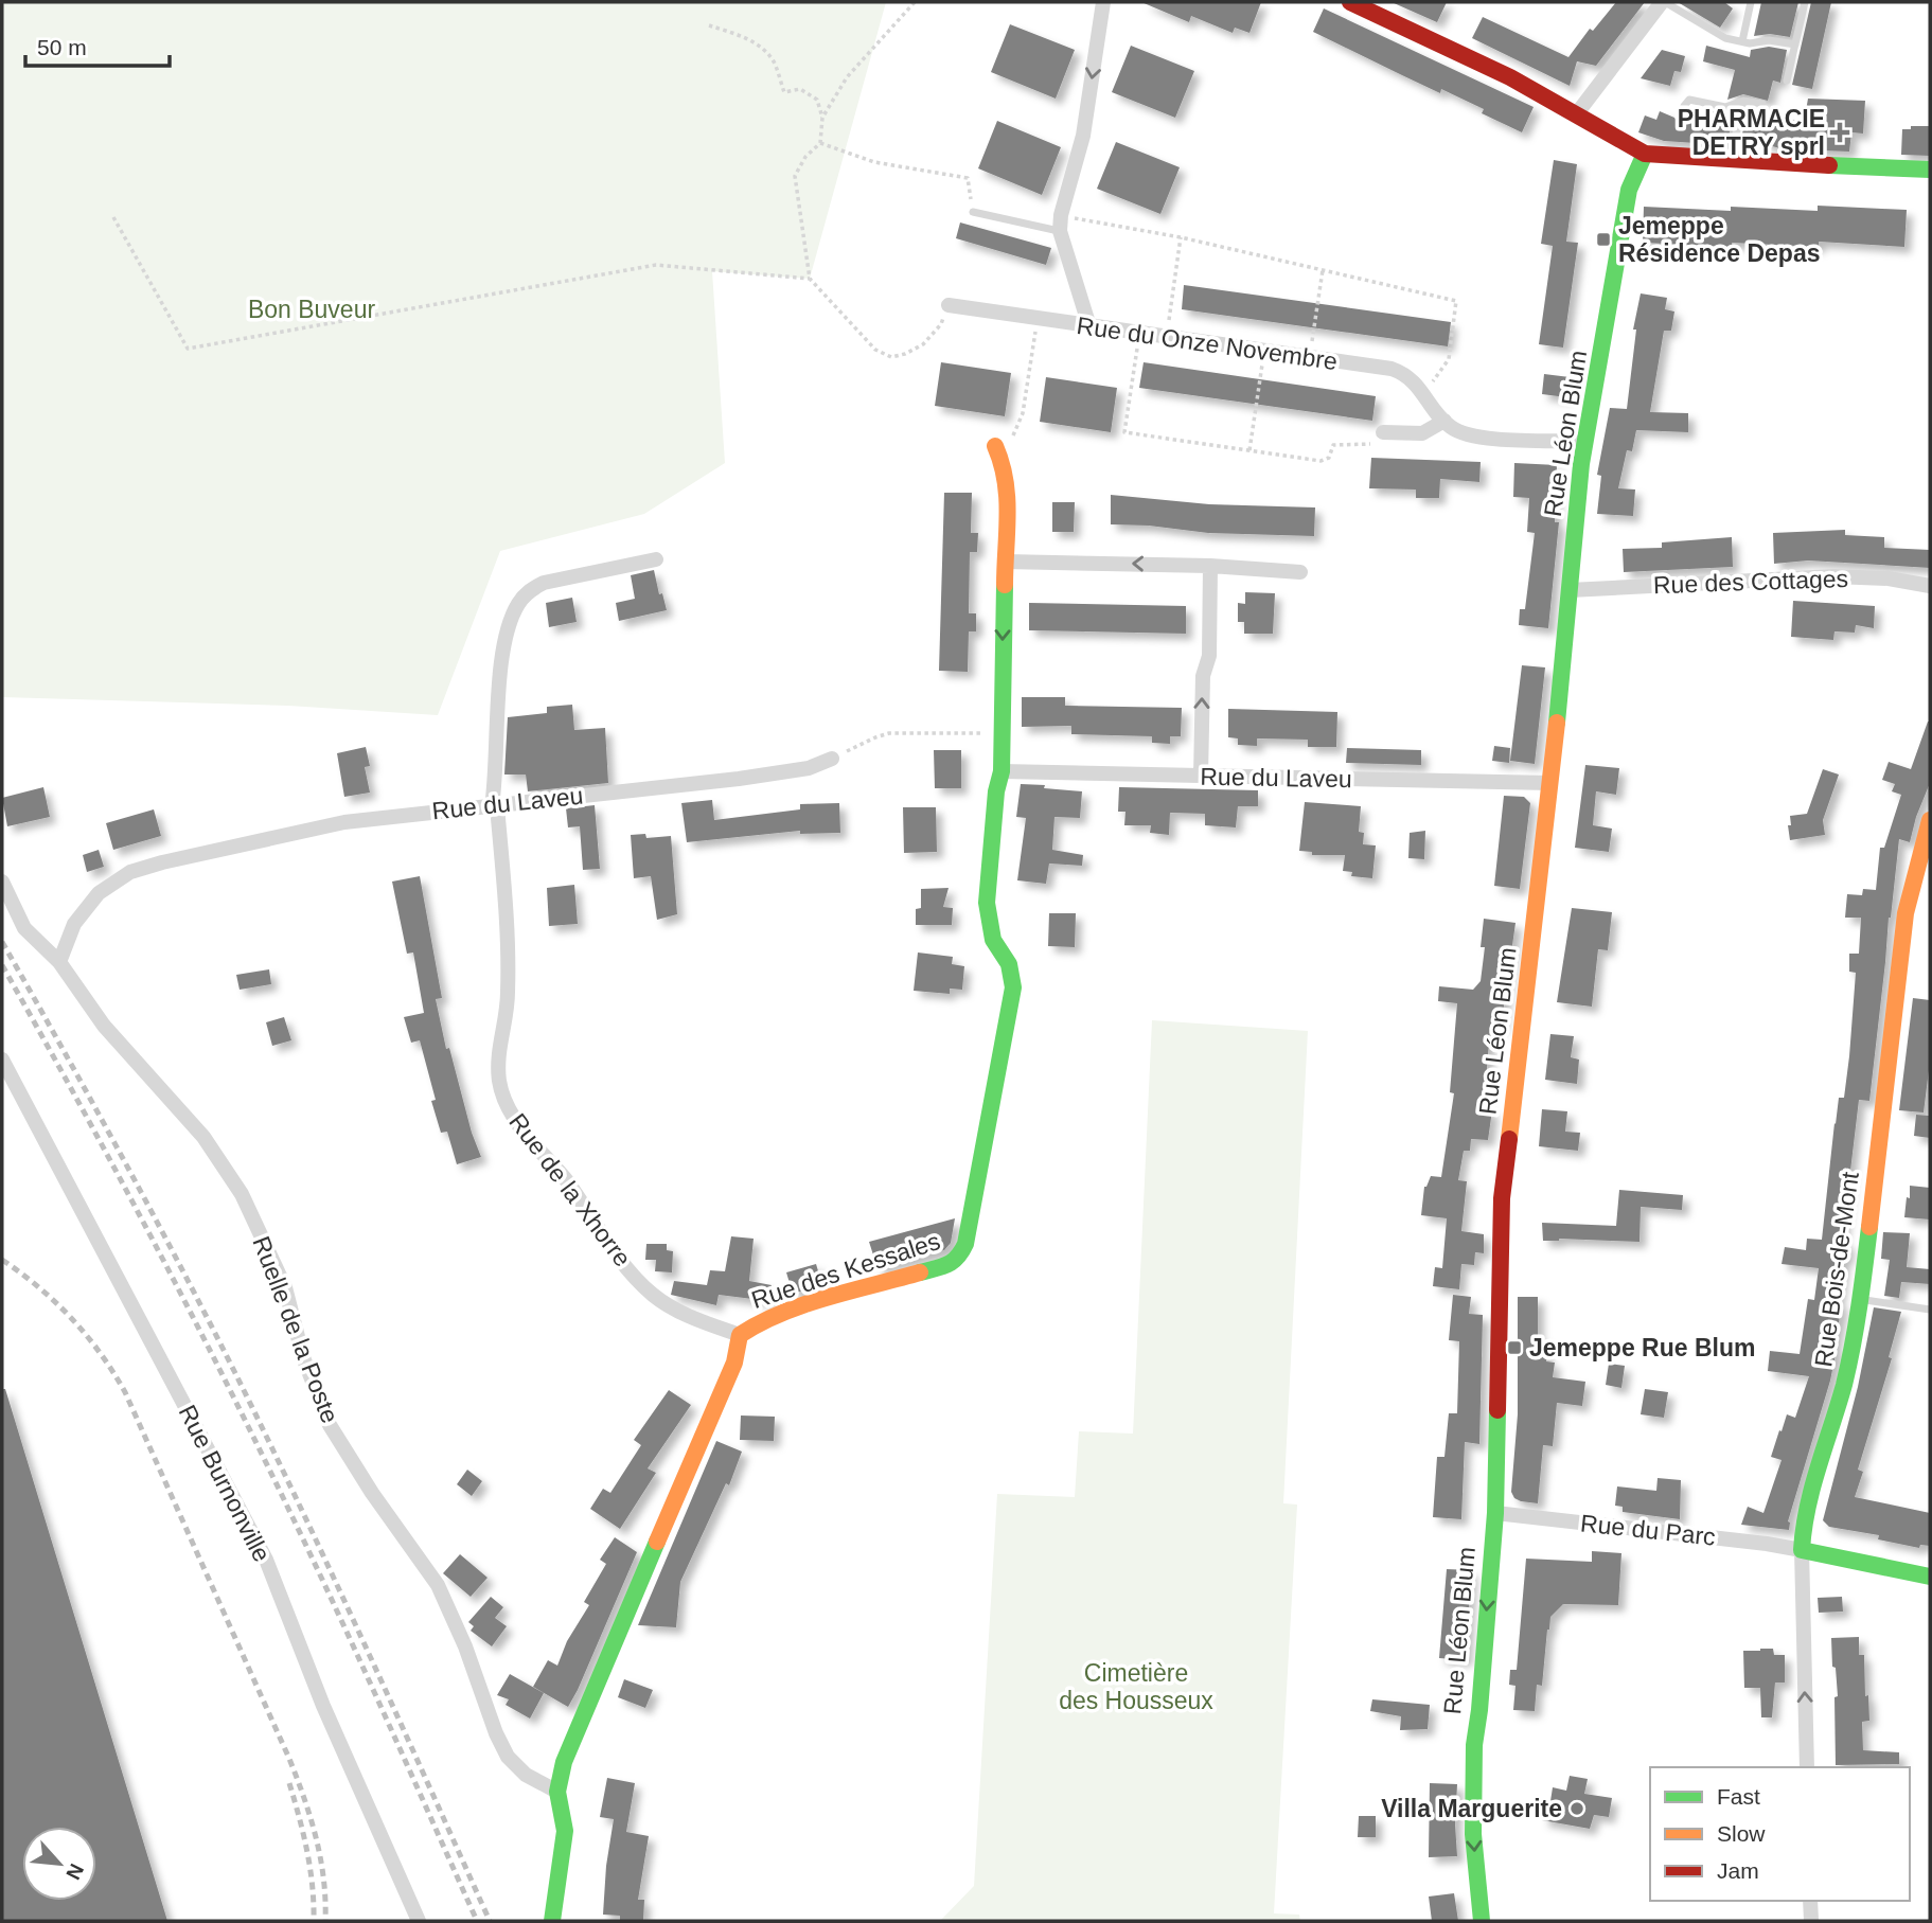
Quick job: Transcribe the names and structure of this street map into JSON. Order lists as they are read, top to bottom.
{
  "streets": {
    "street": [
      "Rue du Onze Novembre",
      "Rue Léon Blum",
      "Rue des Cottages",
      "Rue du Laveu",
      "Rue de la Xhorre",
      "Rue Bois-de-Mont",
      "Rue des Kessales",
      "Ruelle de la Poste",
      "Rue Burnonville",
      "Rue du Parc"
    ]
  },
  "crossings": [
    ["Rue du Onze Novembre", "Rue Léon Blum"],
    ["Rue Léon Blum", "Rue des Cottages"],
    ["Rue Léon Blum", "Rue du Laveu"],
    ["Rue Léon Blum", "Rue du Parc"],
    ["Rue du Laveu", "Rue de la Xhorre"],
    ["Rue du Laveu", "Rue des Kessales"],
    ["Rue du Laveu", "Ruelle de la Poste"],
    ["Rue de la Xhorre", "Rue des Kessales"],
    ["Rue Bois-de-Mont", "Rue du Parc"],
    ["Rue des Kessales", "Ruelle de la Poste"]
  ],
  "parks": ["Bon Buveur", "Cimetière des Housseux"],
  "places": {
    "health": ["PHARMACIE DETRY sprl"],
    "transit": ["Jemeppe Résidence Depas", "Jemeppe Rue Blum"],
    "other": ["Villa Marguerite"]
  },
  "legend": ["Fast", "Slow", "Jam"],
  "scale_bar": "50 m",
  "north": "bottom right"
}
